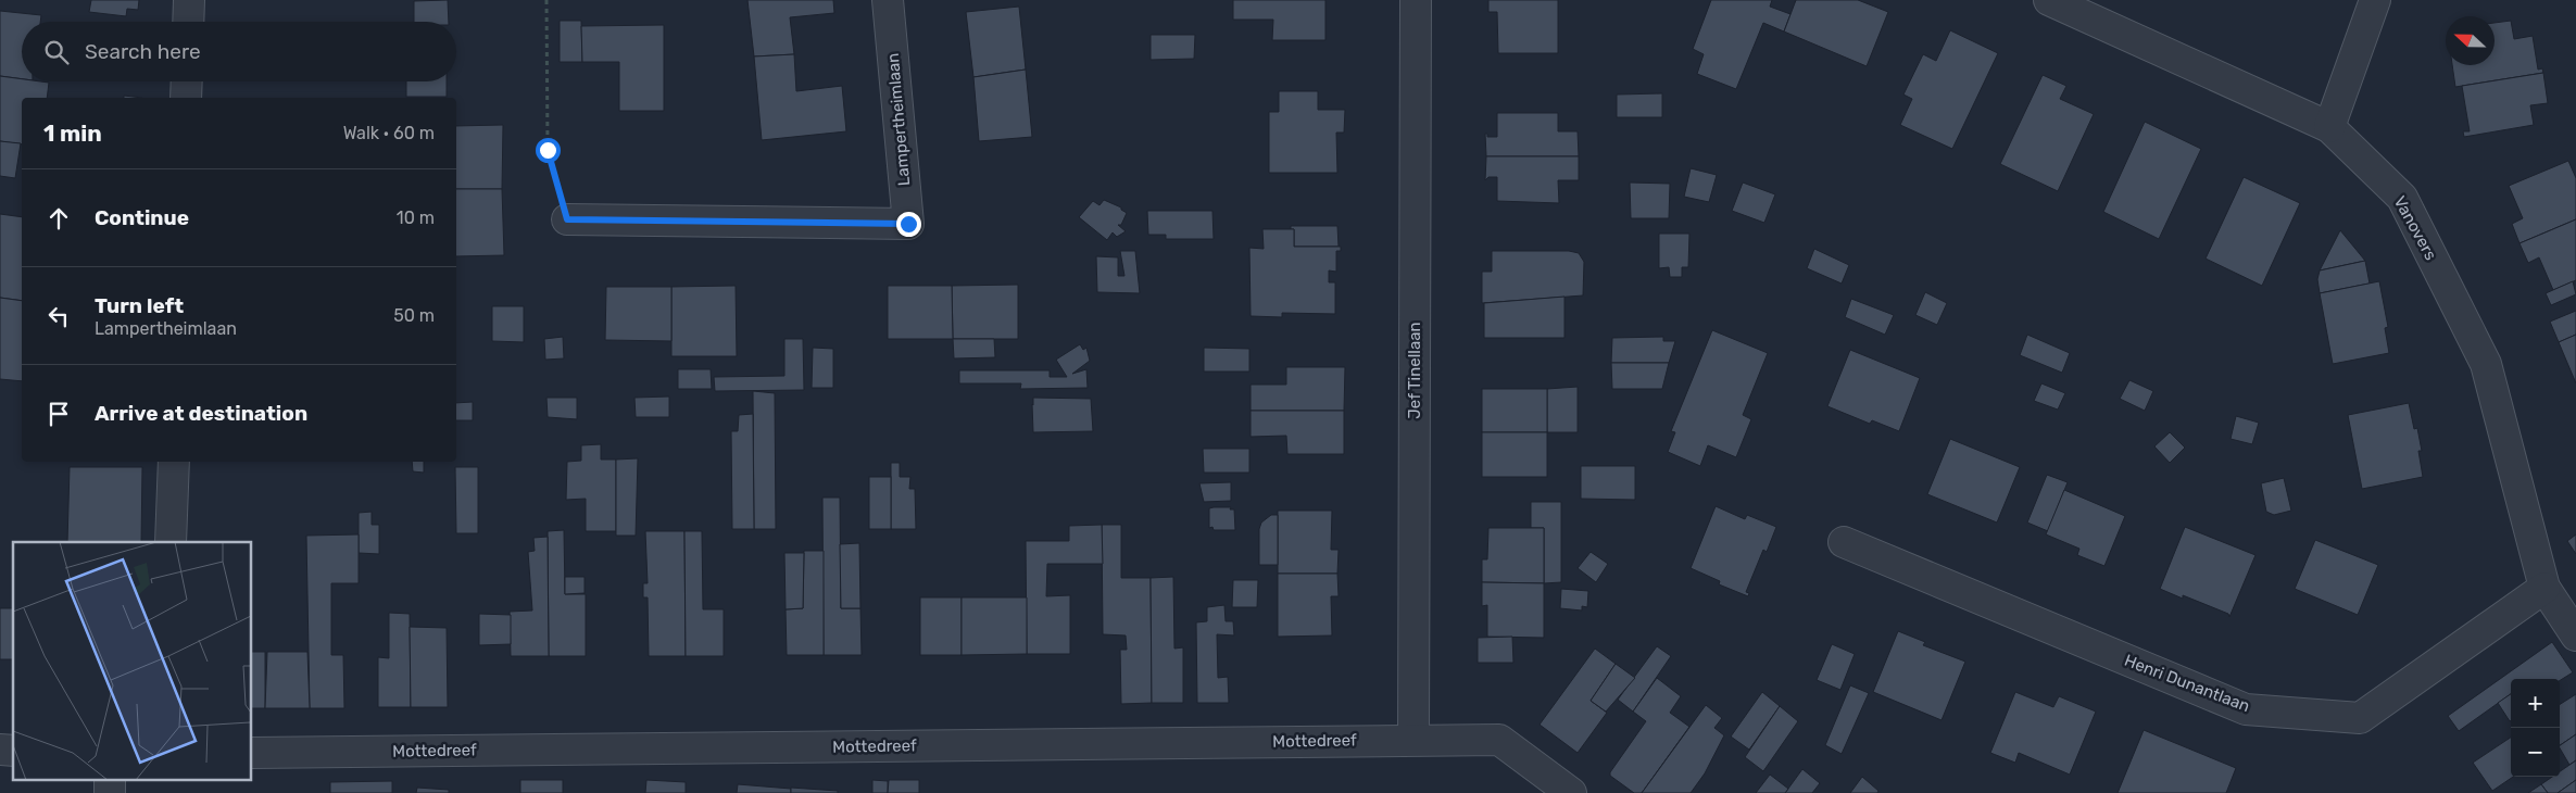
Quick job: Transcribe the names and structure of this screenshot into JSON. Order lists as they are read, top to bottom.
{
  "streets": {
    "street": [
      "Lampertheimlaan",
      "Vanovers",
      "Jef Tinellaan",
      "Henri Dunantlaan",
      "Mottedreef"
    ]
  },
  "crossings": [
    ["Vanovers", "Henri Dunantlaan"],
    ["Jef Tinellaan", "Mottedreef"]
  ],
  "north": "left",
  "page": {
    "search": "Search here",
    "heading": ["1 min", "Walk · 60 m"],
    "list": [
      ["Continue", "10 m"],
      ["Turn left", "Lampertheimlaan", "50 m"],
      "Arrive at destination"
    ],
    "map_buttons": ["+", "−"]
  }
}
